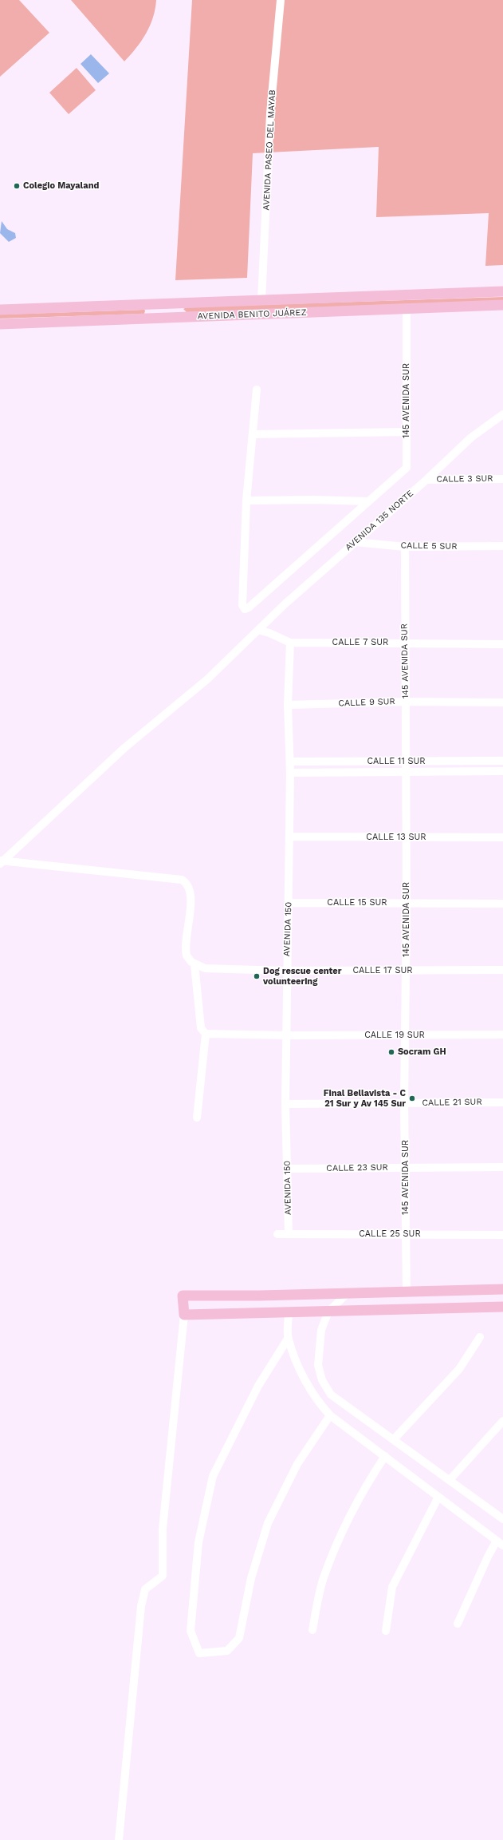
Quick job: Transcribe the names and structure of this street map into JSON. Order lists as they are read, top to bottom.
{
  "streets": {
    "main road": ["AVENIDA BENITO JUÁREZ"],
    "street": [
      "AVENIDA PASEO DEL MAYAB",
      "145 AVENIDA SUR",
      "CALLE 3 SUR",
      "AVENIDA 135 NORTE",
      "CALLE 5 SUR",
      "CALLE 7 SUR",
      "CALLE 9 SUR",
      "CALLE 11 SUR",
      "CALLE 13 SUR",
      "CALLE 15 SUR",
      "AVENIDA 150",
      "CALLE 17 SUR",
      "CALLE 19 SUR",
      "CALLE 21 SUR",
      "CALLE 23 SUR",
      "CALLE 25 SUR"
    ]
  },
  "crossings": [
    ["AVENIDA PASEO DEL MAYAB", "AVENIDA BENITO JUÁREZ"],
    ["AVENIDA BENITO JUÁREZ", "145 AVENIDA SUR"],
    ["145 AVENIDA SUR", "CALLE 5 SUR"],
    ["145 AVENIDA SUR", "CALLE 7 SUR"],
    ["145 AVENIDA SUR", "CALLE 9 SUR"],
    ["145 AVENIDA SUR", "CALLE 11 SUR"],
    ["145 AVENIDA SUR", "CALLE 13 SUR"],
    ["145 AVENIDA SUR", "CALLE 15 SUR"],
    ["145 AVENIDA SUR", "CALLE 17 SUR"],
    ["145 AVENIDA SUR", "CALLE 19 SUR"],
    ["145 AVENIDA SUR", "CALLE 21 SUR"],
    ["145 AVENIDA SUR", "CALLE 23 SUR"],
    ["145 AVENIDA SUR", "CALLE 25 SUR"],
    ["CALLE 3 SUR", "AVENIDA 135 NORTE"],
    ["AVENIDA 135 NORTE", "CALLE 5 SUR"],
    ["AVENIDA 135 NORTE", "CALLE 7 SUR"],
    ["CALLE 7 SUR", "AVENIDA 150"],
    ["CALLE 9 SUR", "AVENIDA 150"],
    ["CALLE 11 SUR", "AVENIDA 150"],
    ["CALLE 13 SUR", "AVENIDA 150"],
    ["CALLE 15 SUR", "AVENIDA 150"],
    ["AVENIDA 150", "CALLE 17 SUR"],
    ["AVENIDA 150", "CALLE 19 SUR"],
    ["AVENIDA 150", "CALLE 21 SUR"],
    ["AVENIDA 150", "CALLE 23 SUR"],
    ["AVENIDA 150", "CALLE 25 SUR"]
  ],
  "places": [
    "Colegio Mayaland",
    "Dog rescue center volunteering",
    "Socram GH",
    "Final Bellavista - C 21 Sur y Av 145 Sur"
  ]
}
